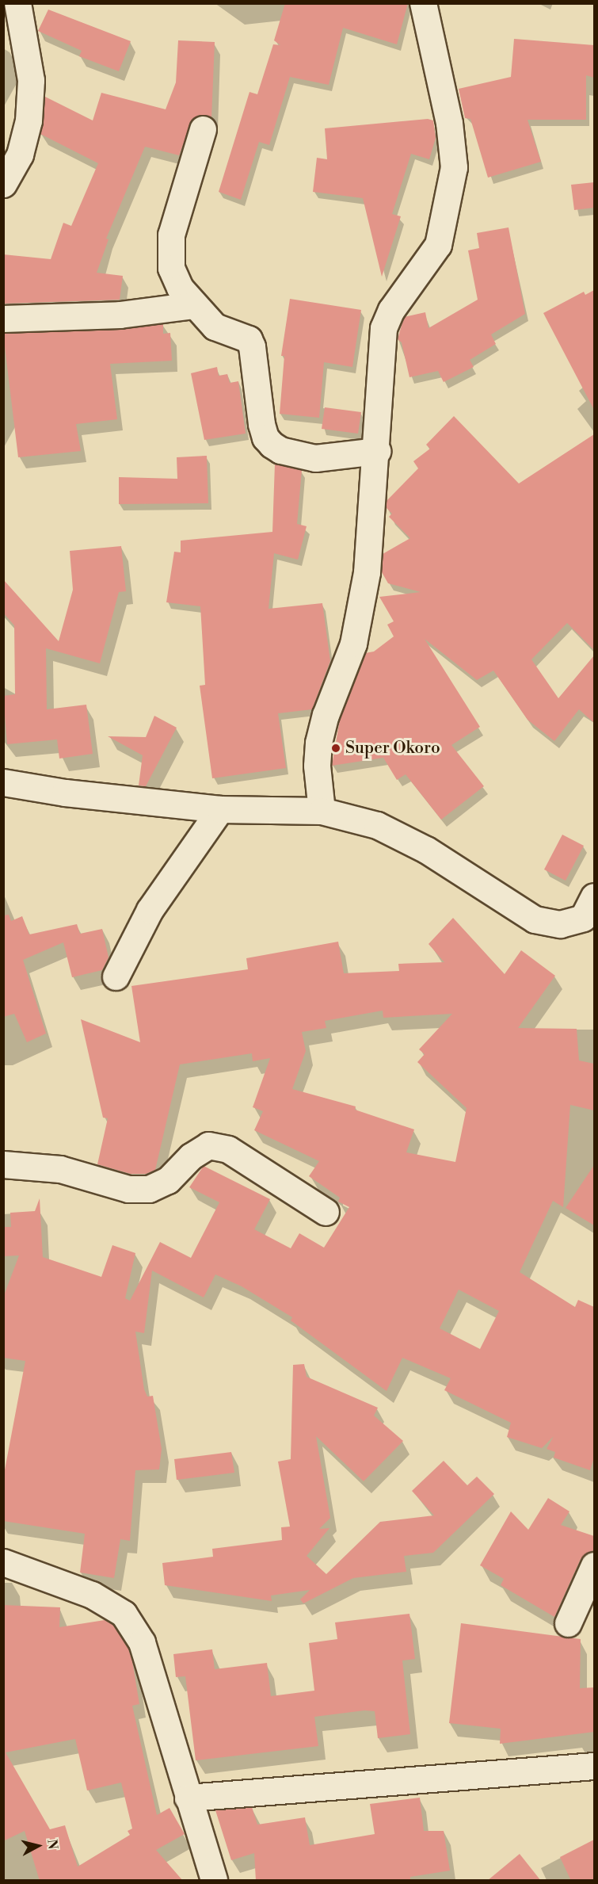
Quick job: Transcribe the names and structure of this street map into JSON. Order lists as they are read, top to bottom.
{
  "places": ["Super Okoro"],
  "north": "right"
}
